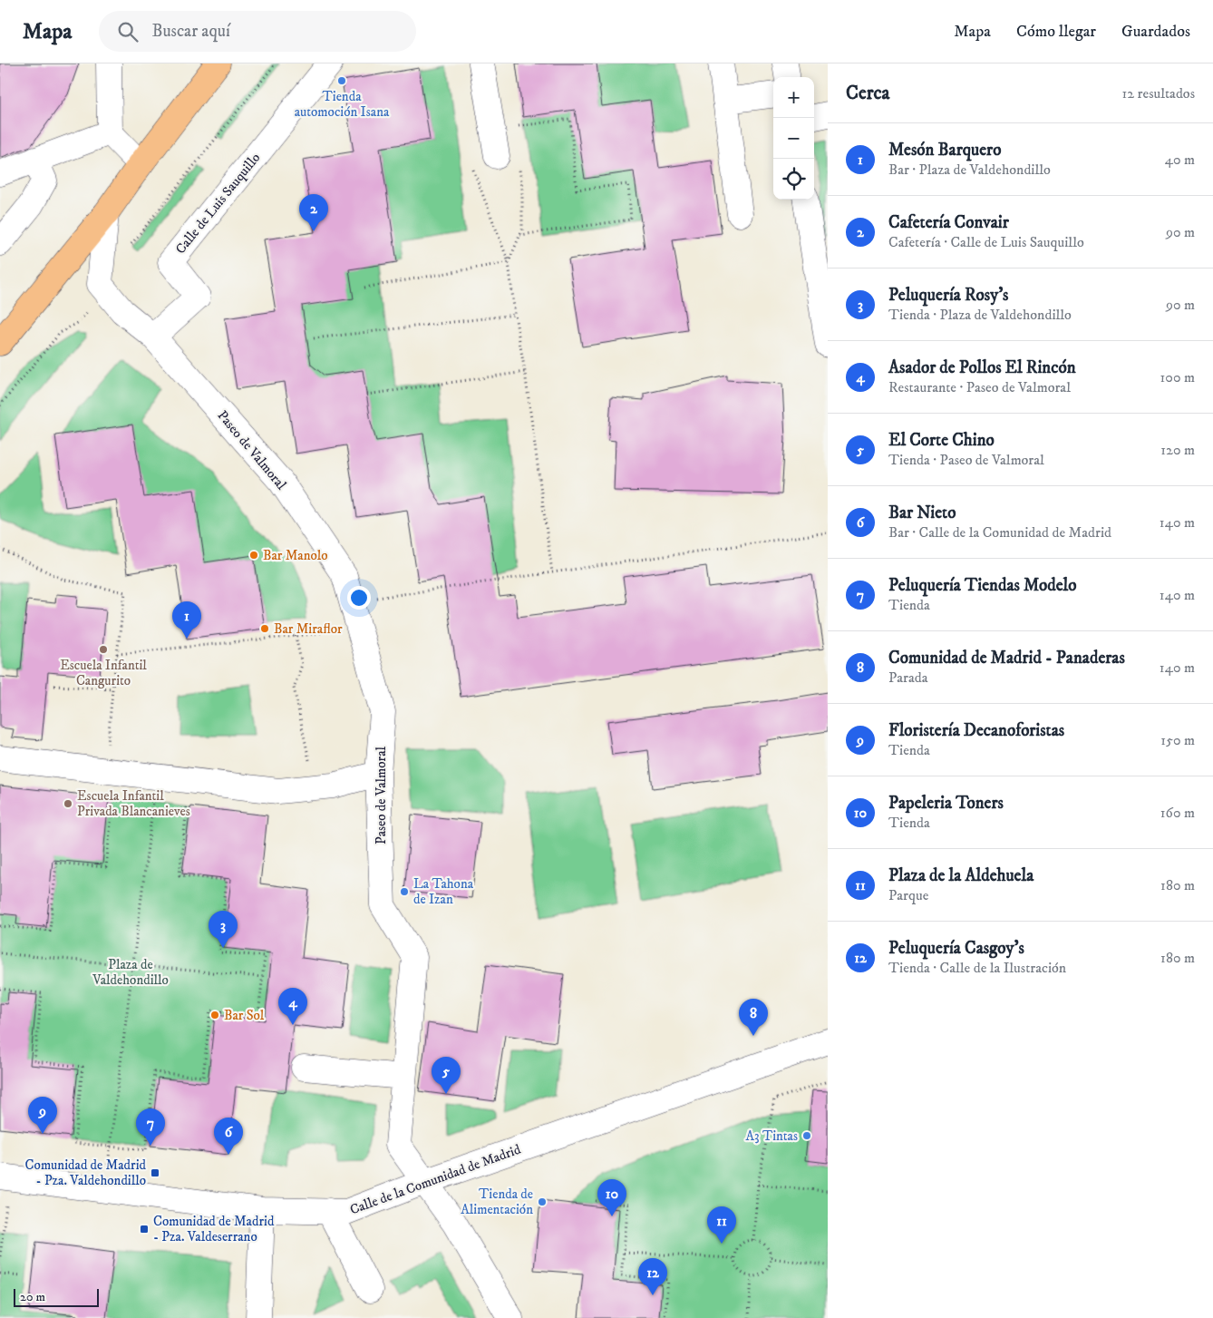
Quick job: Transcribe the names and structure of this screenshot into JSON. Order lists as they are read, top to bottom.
{
  "streets": {
    "street": ["Calle de Luis Sauquillo", "Paseo de Valmoral", "Calle de la Comunidad de Madrid"]
  },
  "crossings": [
    ["Calle de Luis Sauquillo", "Paseo de Valmoral"],
    ["Paseo de Valmoral", "Calle de la Comunidad de Madrid"]
  ],
  "parks": ["Plaza de Valdehondillo"],
  "places": {
    "other": [
      "Tienda automoción Isana",
      "Bar Manolo",
      "Bar Miraflor",
      "Escuela Infantil Cangurito",
      "Escuela Infantil Privada Blancanieves",
      "La Tahona de Izan",
      "Bar Sol",
      "A3 Tintas",
      "Tienda de Alimentación"
    ],
    "transit": ["Comunidad de Madrid - Pza. Valdehondillo", "Comunidad de Madrid - Pza. Valdeserrano"]
  },
  "scale_bar": "20 m",
  "page": {
    "header": "Mapa",
    "search": "Buscar aquí",
    "nav": ["Mapa", "Cómo llegar", "Guardados"],
    "heading": ["Cerca", "12 resultados"],
    "map_buttons": ["+", "−"],
    "list": [
      {
        "mark": "1",
        "name": "Mesón Barquero",
        "note": "Bar · Plaza de Valdehondillo",
        "value": "40 m"
      },
      {
        "mark": "2",
        "name": "Cafetería Convair",
        "note": "Cafetería · Calle de Luis Sauquillo",
        "value": "90 m"
      },
      {
        "mark": "3",
        "name": "Peluquería Rosy's",
        "note": "Tienda · Plaza de Valdehondillo",
        "value": "90 m"
      },
      {
        "mark": "4",
        "name": "Asador de Pollos El Rincón",
        "note": "Restaurante · Paseo de Valmoral",
        "value": "100 m"
      },
      {
        "mark": "5",
        "name": "El Corte Chino",
        "note": "Tienda · Paseo de Valmoral",
        "value": "120 m"
      },
      {
        "mark": "6",
        "name": "Bar Nieto",
        "note": "Bar · Calle de la Comunidad de Madrid",
        "value": "140 m"
      },
      {
        "mark": "7",
        "name": "Peluquería Tiendas Modelo",
        "note": "Tienda",
        "value": "140 m"
      },
      {
        "mark": "8",
        "name": "Comunidad de Madrid - Panaderas",
        "note": "Parada",
        "value": "140 m"
      },
      {
        "mark": "9",
        "name": "Floristería Decanoforistas",
        "note": "Tienda",
        "value": "150 m"
      },
      {
        "mark": "10",
        "name": "Papeleria Toners",
        "note": "Tienda",
        "value": "160 m"
      },
      {
        "mark": "11",
        "name": "Plaza de la Aldehuela",
        "note": "Parque",
        "value": "180 m"
      },
      {
        "mark": "12",
        "name": "Peluquería Casgoy's",
        "note": "Tienda · Calle de la Ilustración",
        "value": "180 m"
      }
    ],
    "pins": [
      "2",
      "1",
      "3",
      "4",
      "8",
      "5",
      "9",
      "7",
      "6",
      "10",
      "11",
      "12"
    ],
    "scale": "20 m"
  }
}
